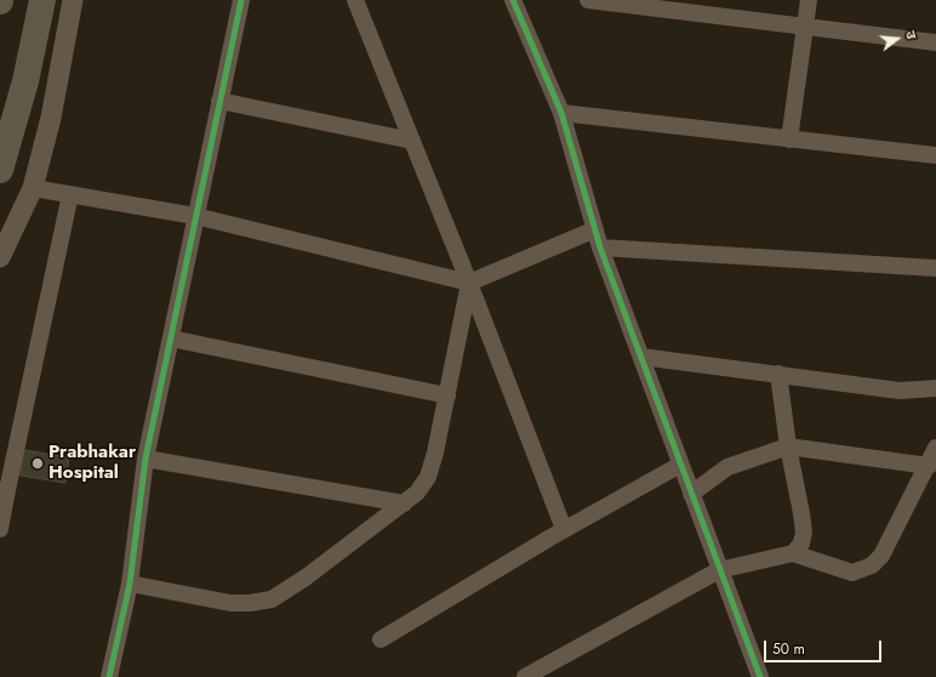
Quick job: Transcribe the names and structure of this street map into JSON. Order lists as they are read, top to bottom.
{
  "places": ["Prabhakar Hospital"],
  "scale_bar": "50 m",
  "north": "right"
}
